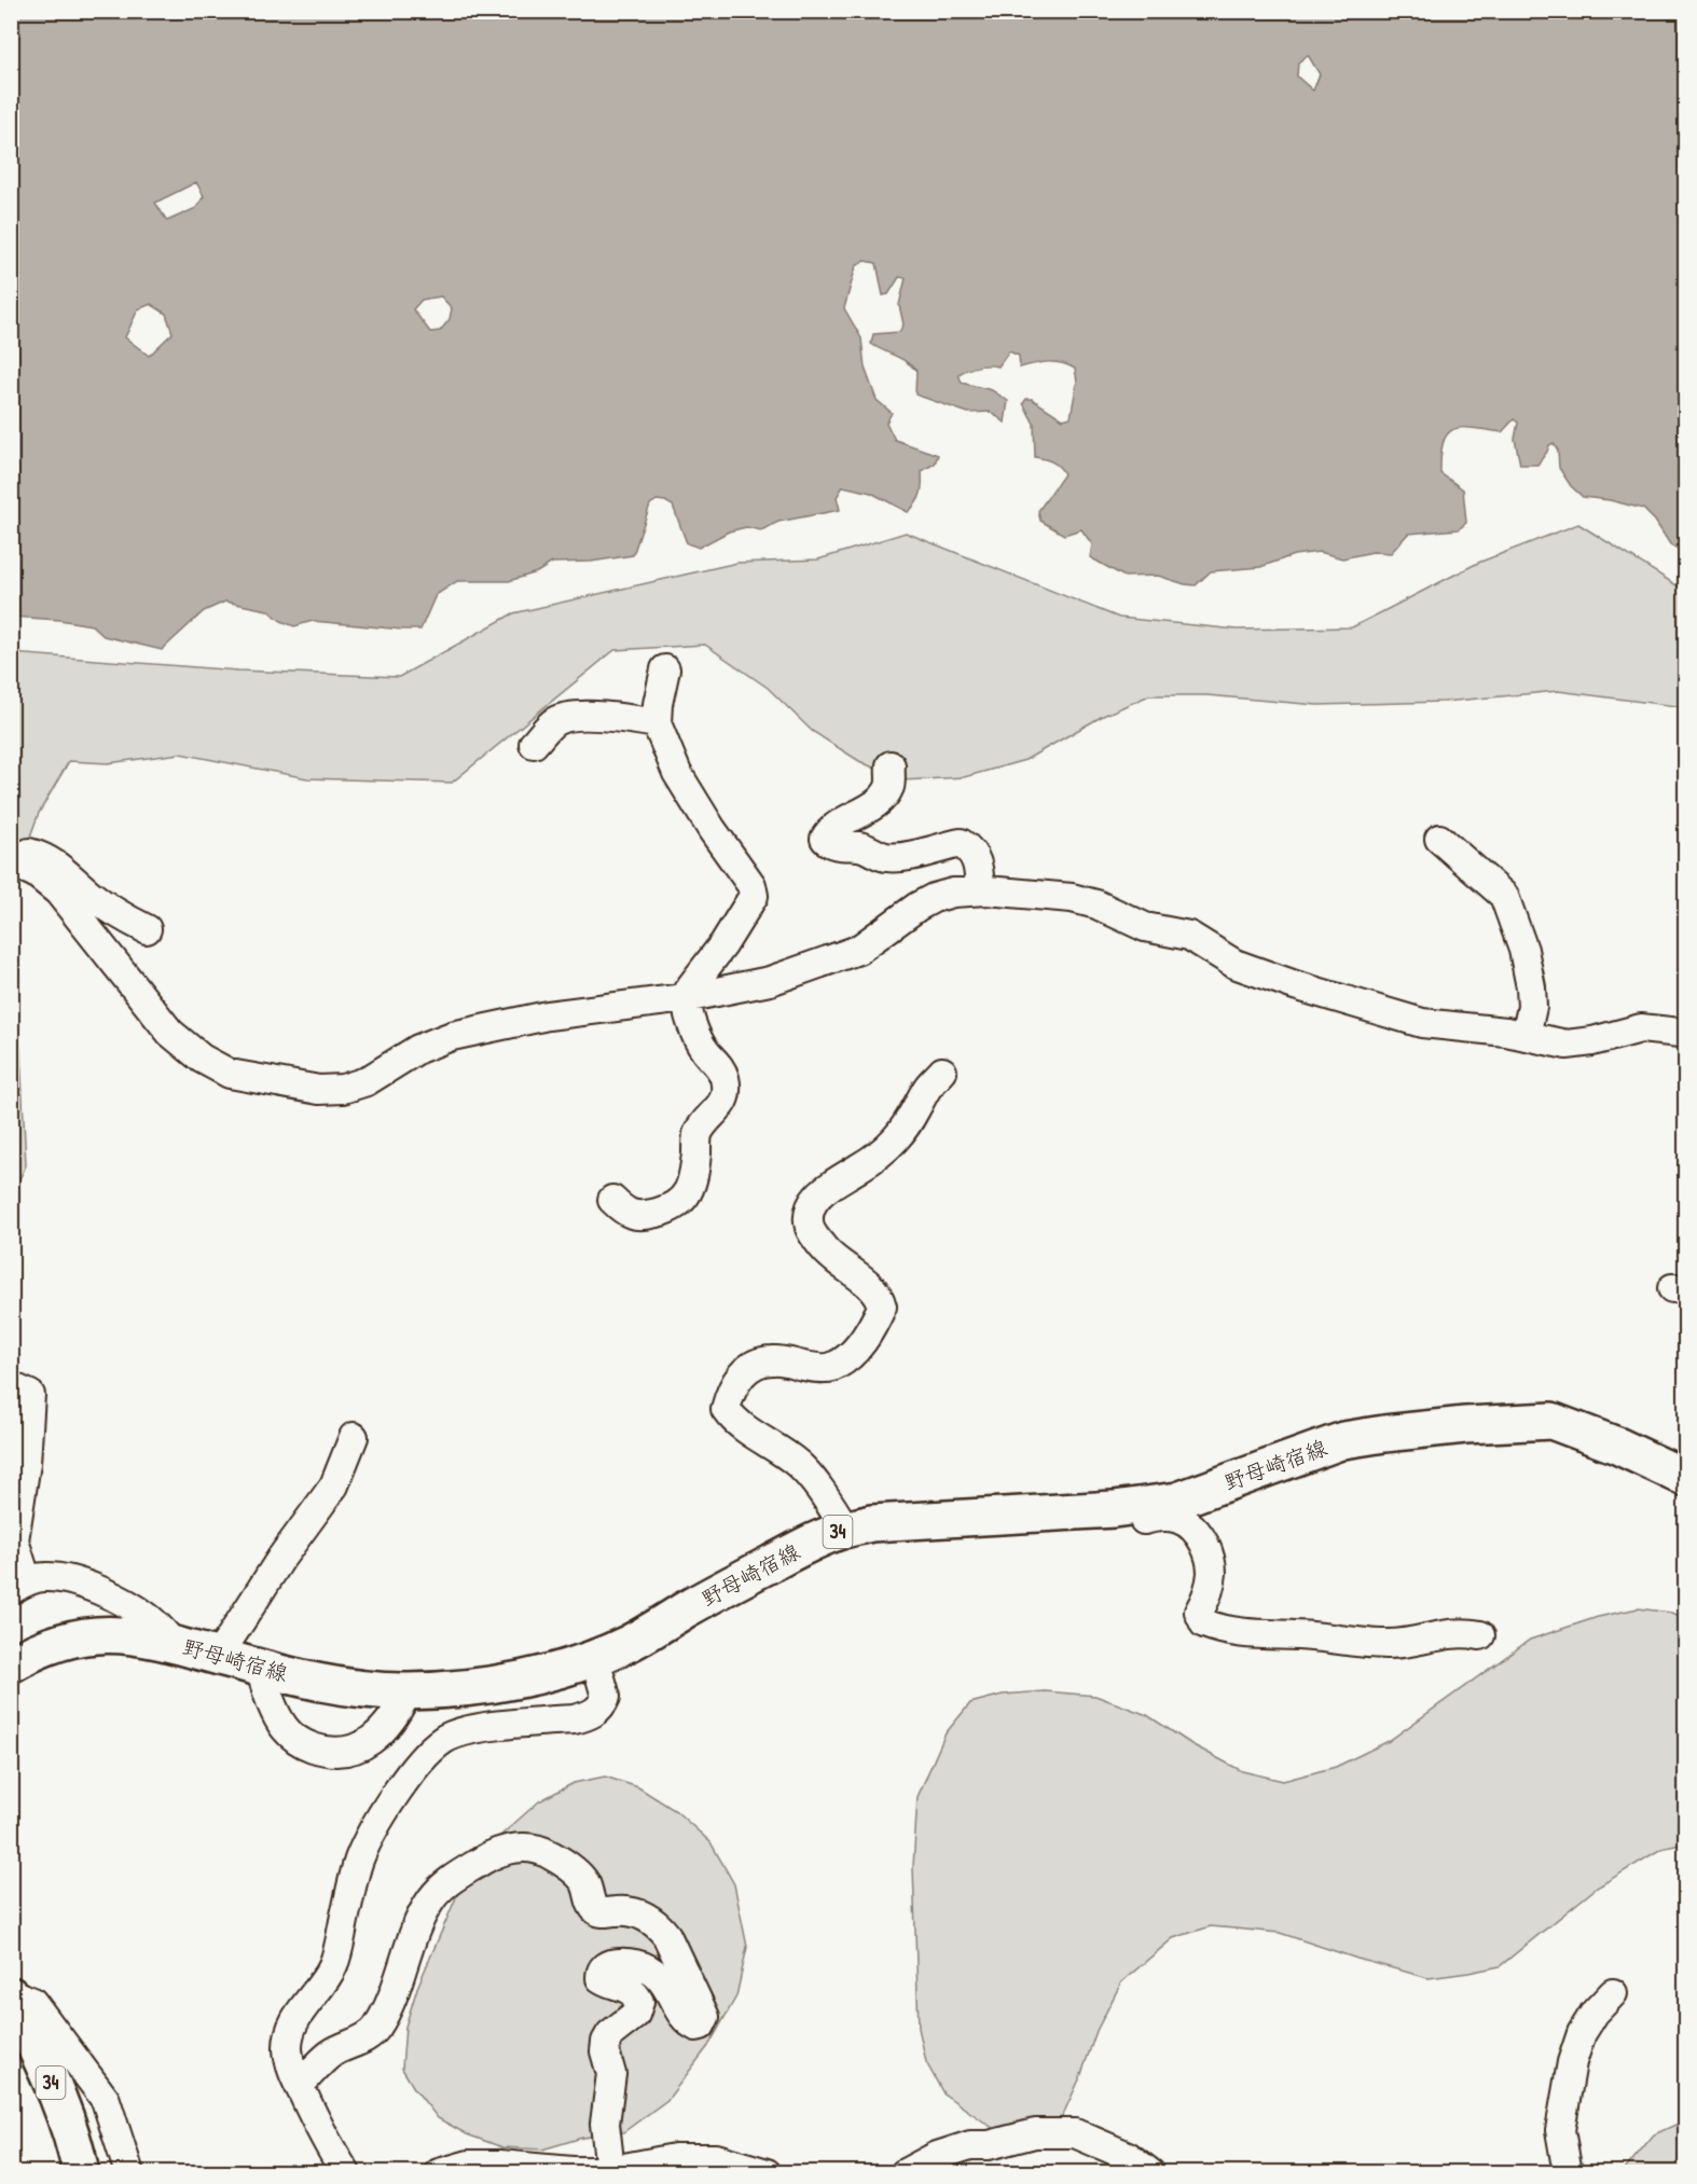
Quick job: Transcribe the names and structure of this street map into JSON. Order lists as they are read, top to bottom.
{
  "streets": {
    "main road": ["野母崎宿線", "34"]
  }
}
